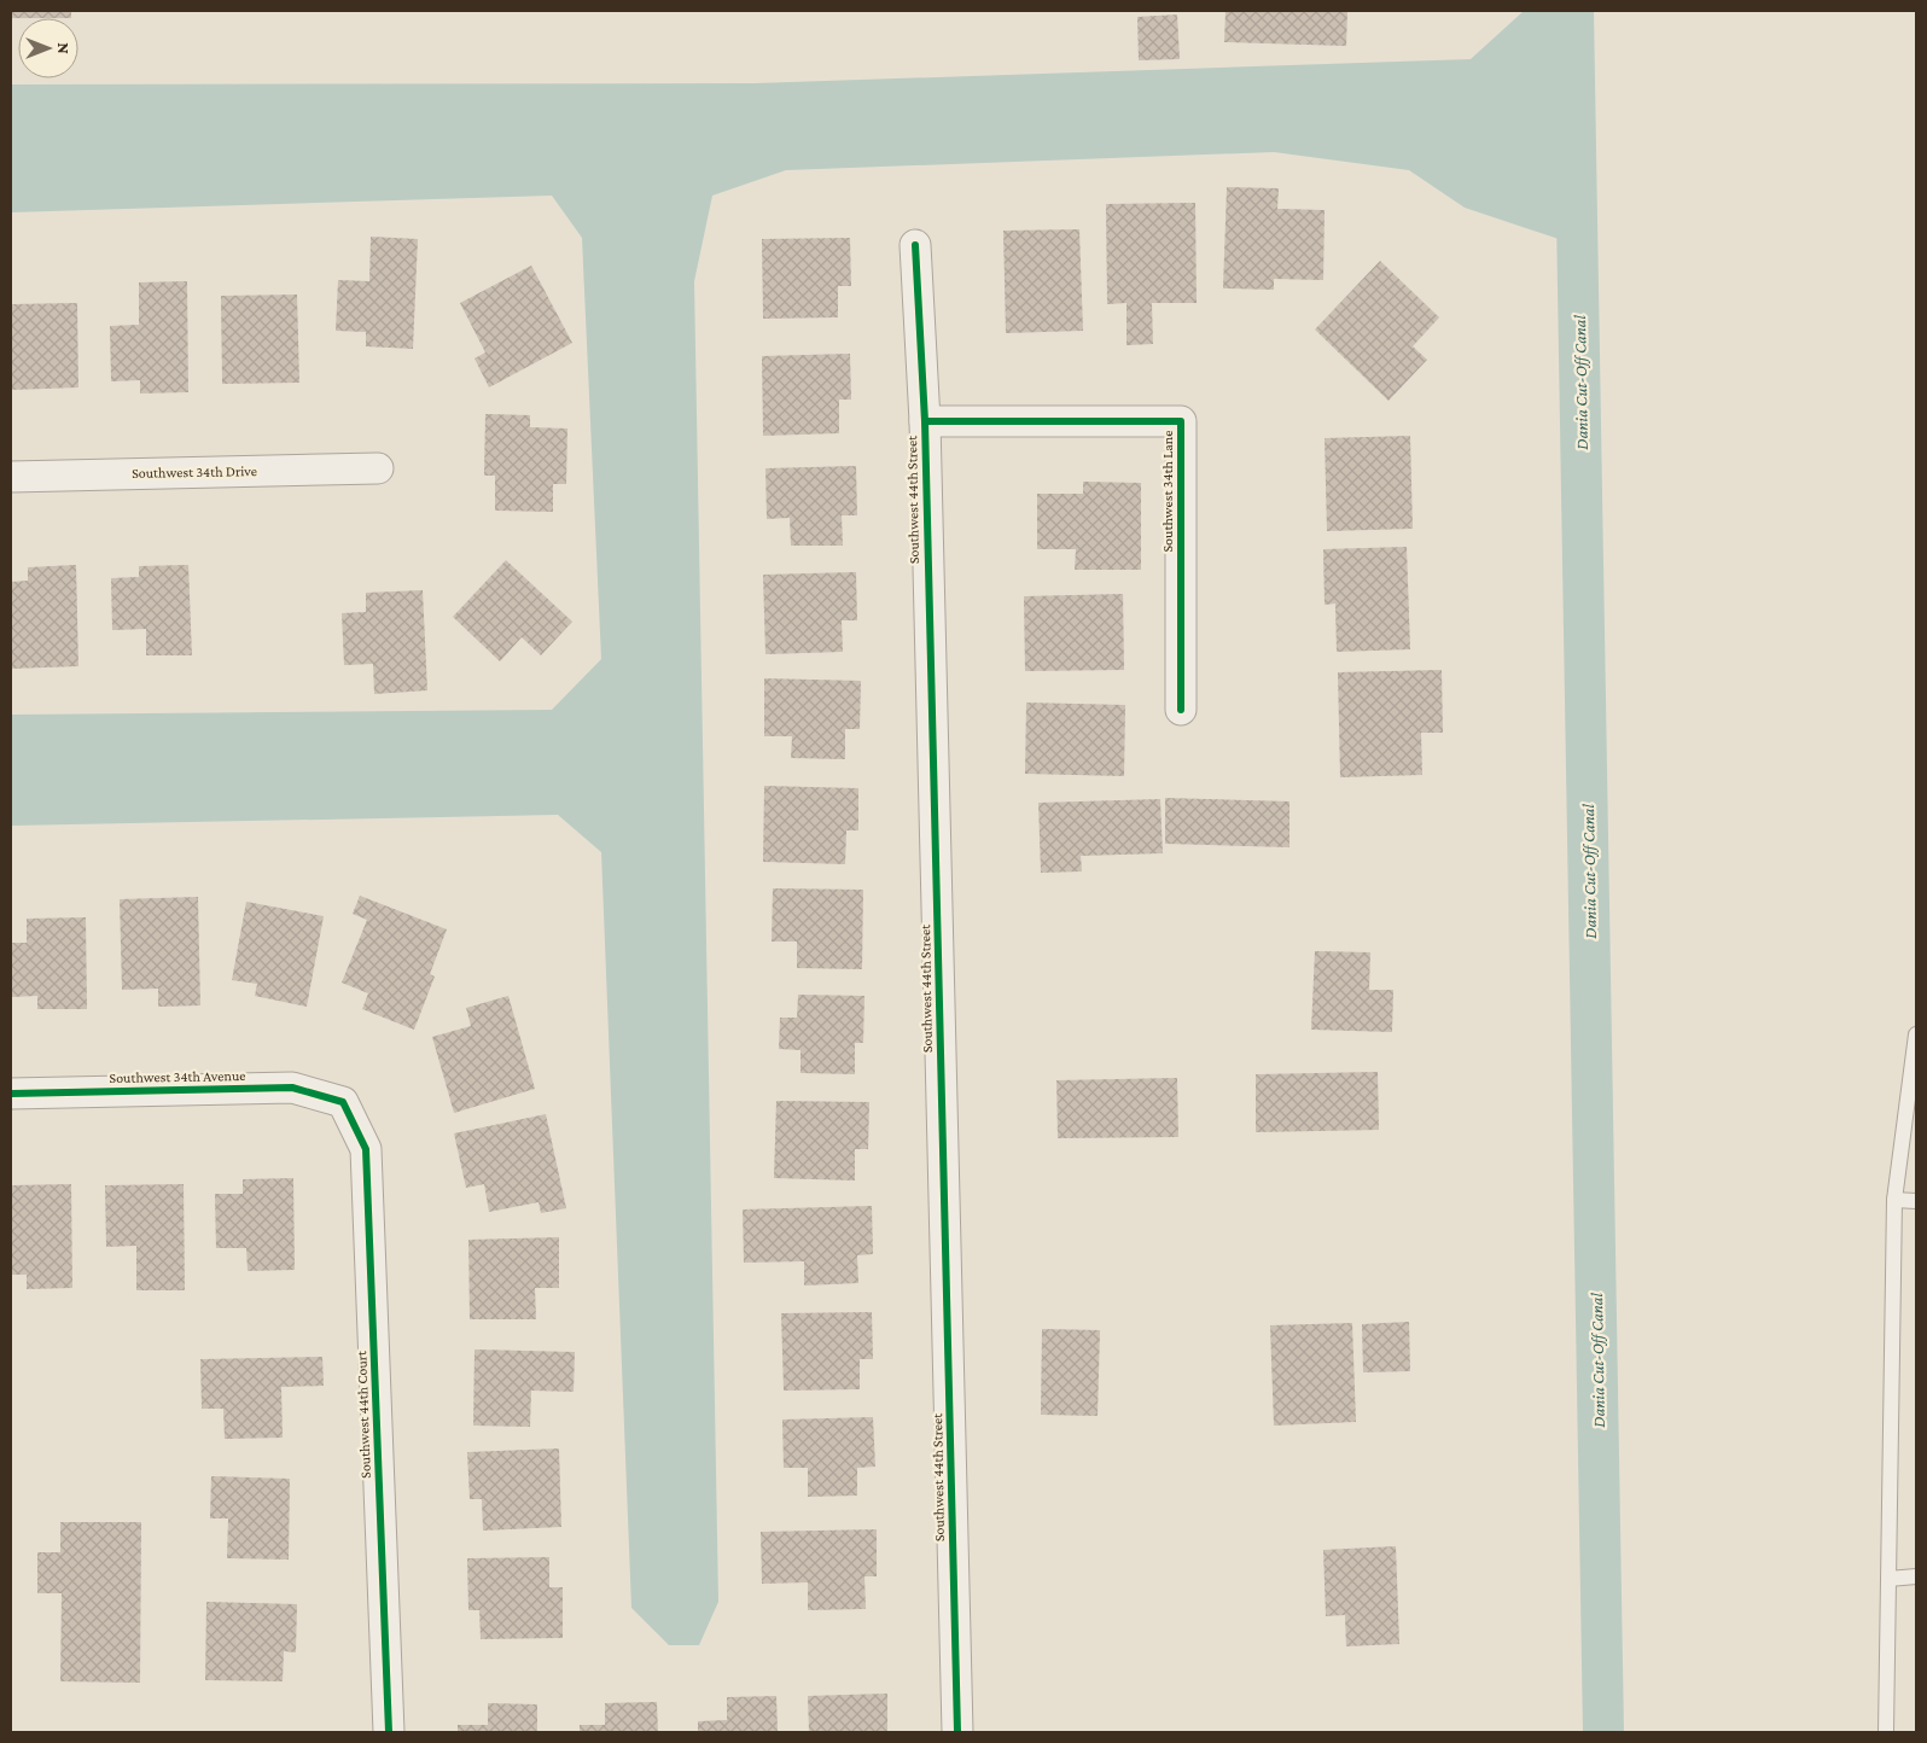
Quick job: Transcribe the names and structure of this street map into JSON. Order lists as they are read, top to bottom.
{
  "streets": {
    "street": [
      "Southwest 34th Drive",
      "Southwest 34th Lane",
      "Southwest 44th Street",
      "Southwest 34th Avenue",
      "Southwest 44th Court"
    ]
  },
  "crossings": [
    ["Southwest 34th Lane", "Southwest 44th Street"],
    ["Southwest 34th Avenue", "Southwest 44th Court"]
  ],
  "water": ["Dania Cut-Off Canal"],
  "north": "right"
}
